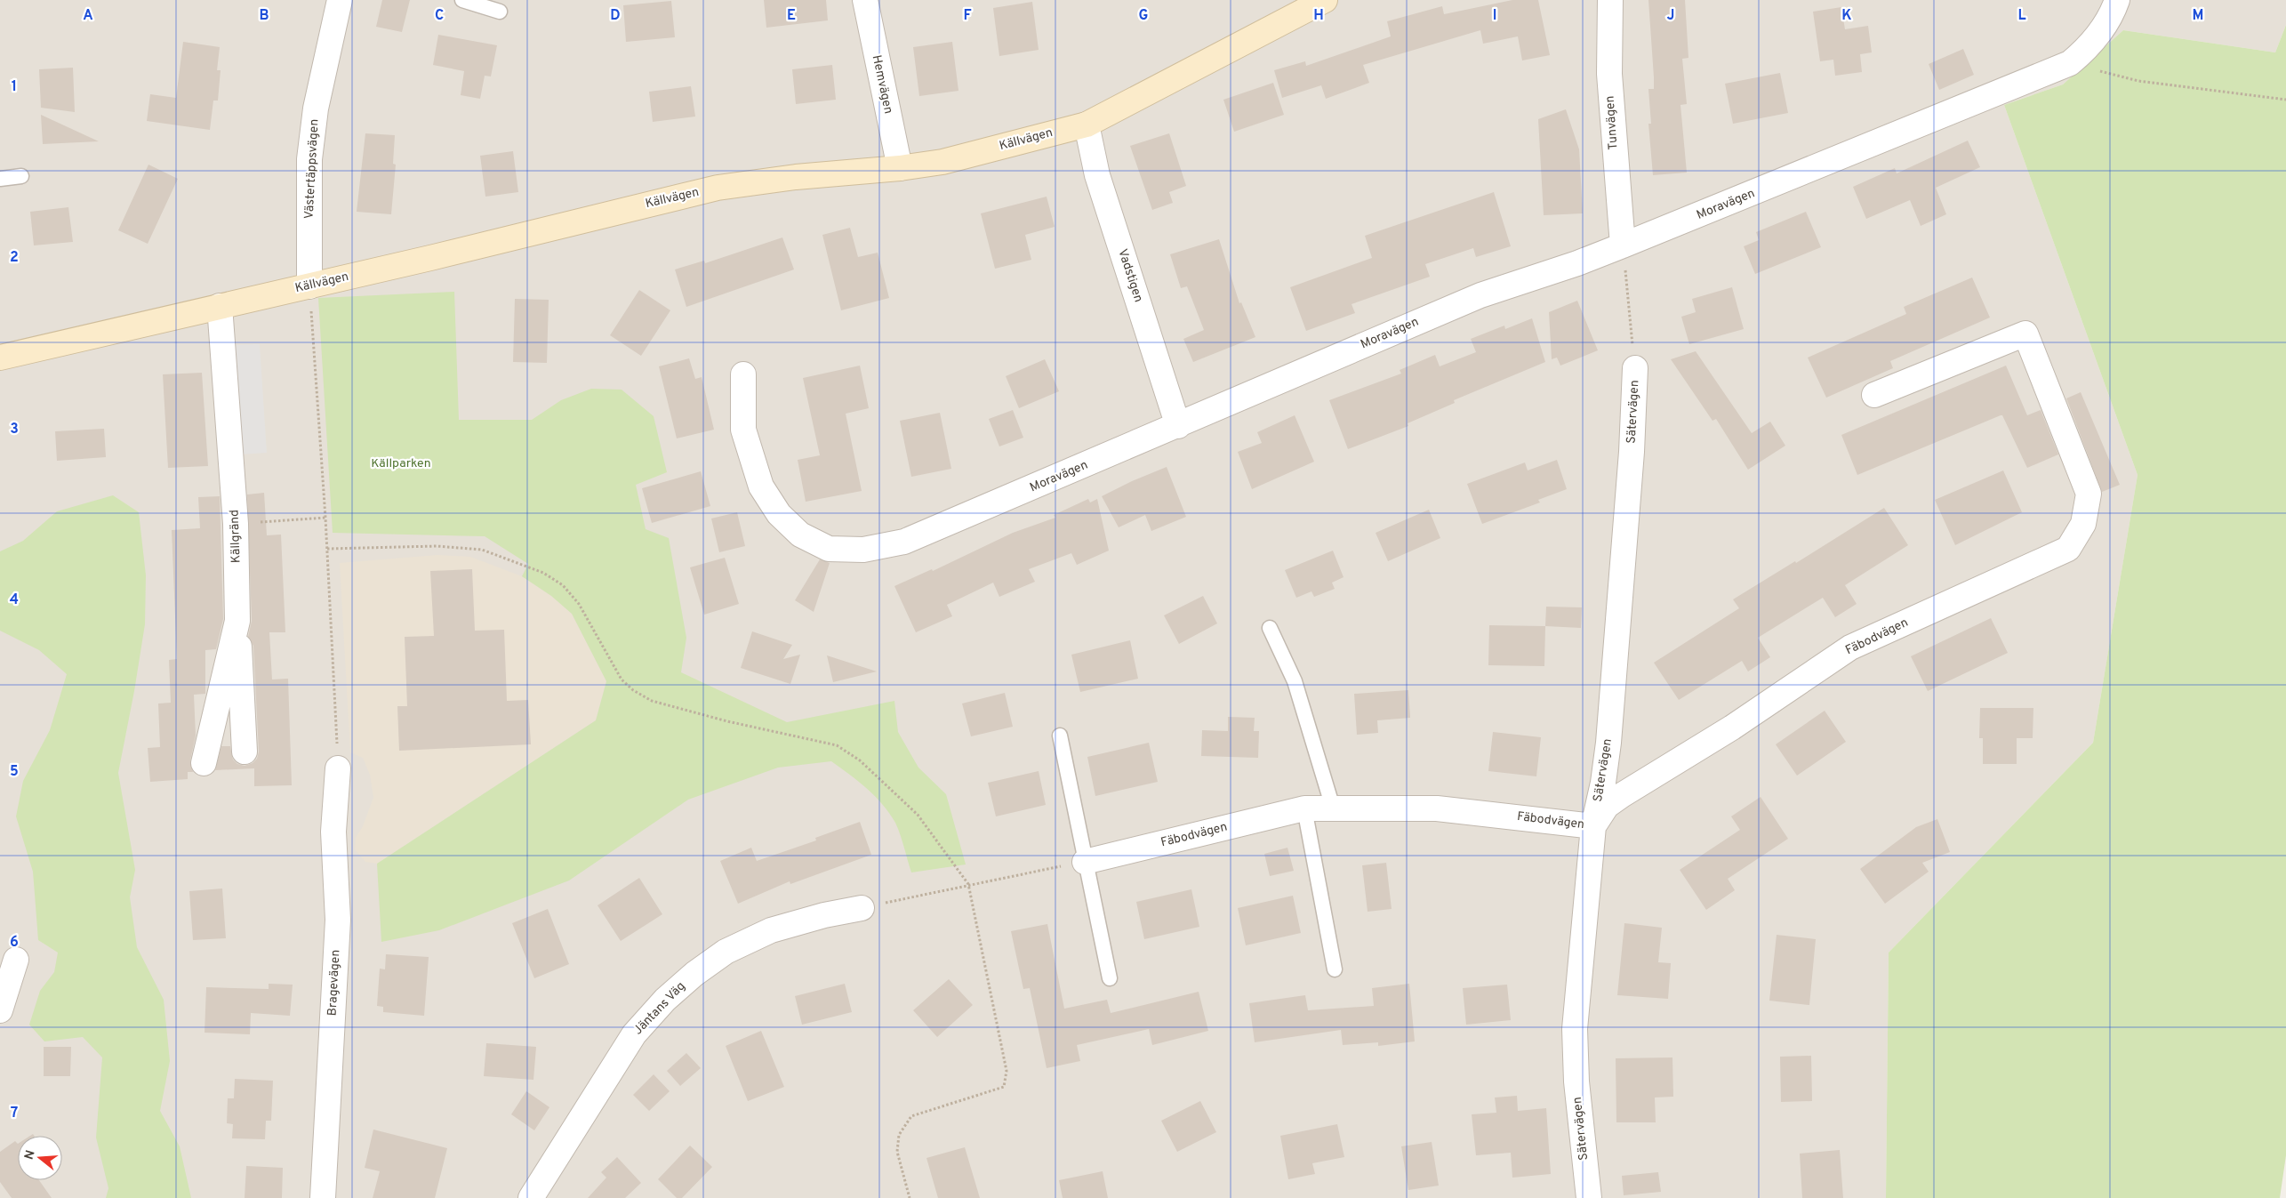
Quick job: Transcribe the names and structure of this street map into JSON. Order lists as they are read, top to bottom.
{
  "streets": {
    "street": [
      "Hemvägen",
      "Tunvägen",
      "Källvägen",
      "Västertäppsvägen",
      "Moravägen",
      "Vadstigen",
      "Sätervägen",
      "Källgränd",
      "Fäbodvägen",
      "Bragevägen",
      "Jäntans Väg"
    ]
  },
  "crossings": [
    ["Hemvägen", "Källvägen"],
    ["Tunvägen", "Moravägen"],
    ["Källvägen", "Västertäppsvägen"],
    ["Källvägen", "Vadstigen"],
    ["Källvägen", "Källgränd"],
    ["Moravägen", "Vadstigen"],
    ["Sätervägen", "Fäbodvägen"]
  ],
  "parks": ["Källparken"],
  "north": "left",
  "grid": {
    "columns": [
      "A",
      "B",
      "C",
      "D",
      "E",
      "F",
      "G",
      "H",
      "I",
      "J",
      "K",
      "L",
      "M"
    ],
    "rows": [
      "1",
      "2",
      "3",
      "4",
      "5",
      "6",
      "7"
    ]
  }
}
